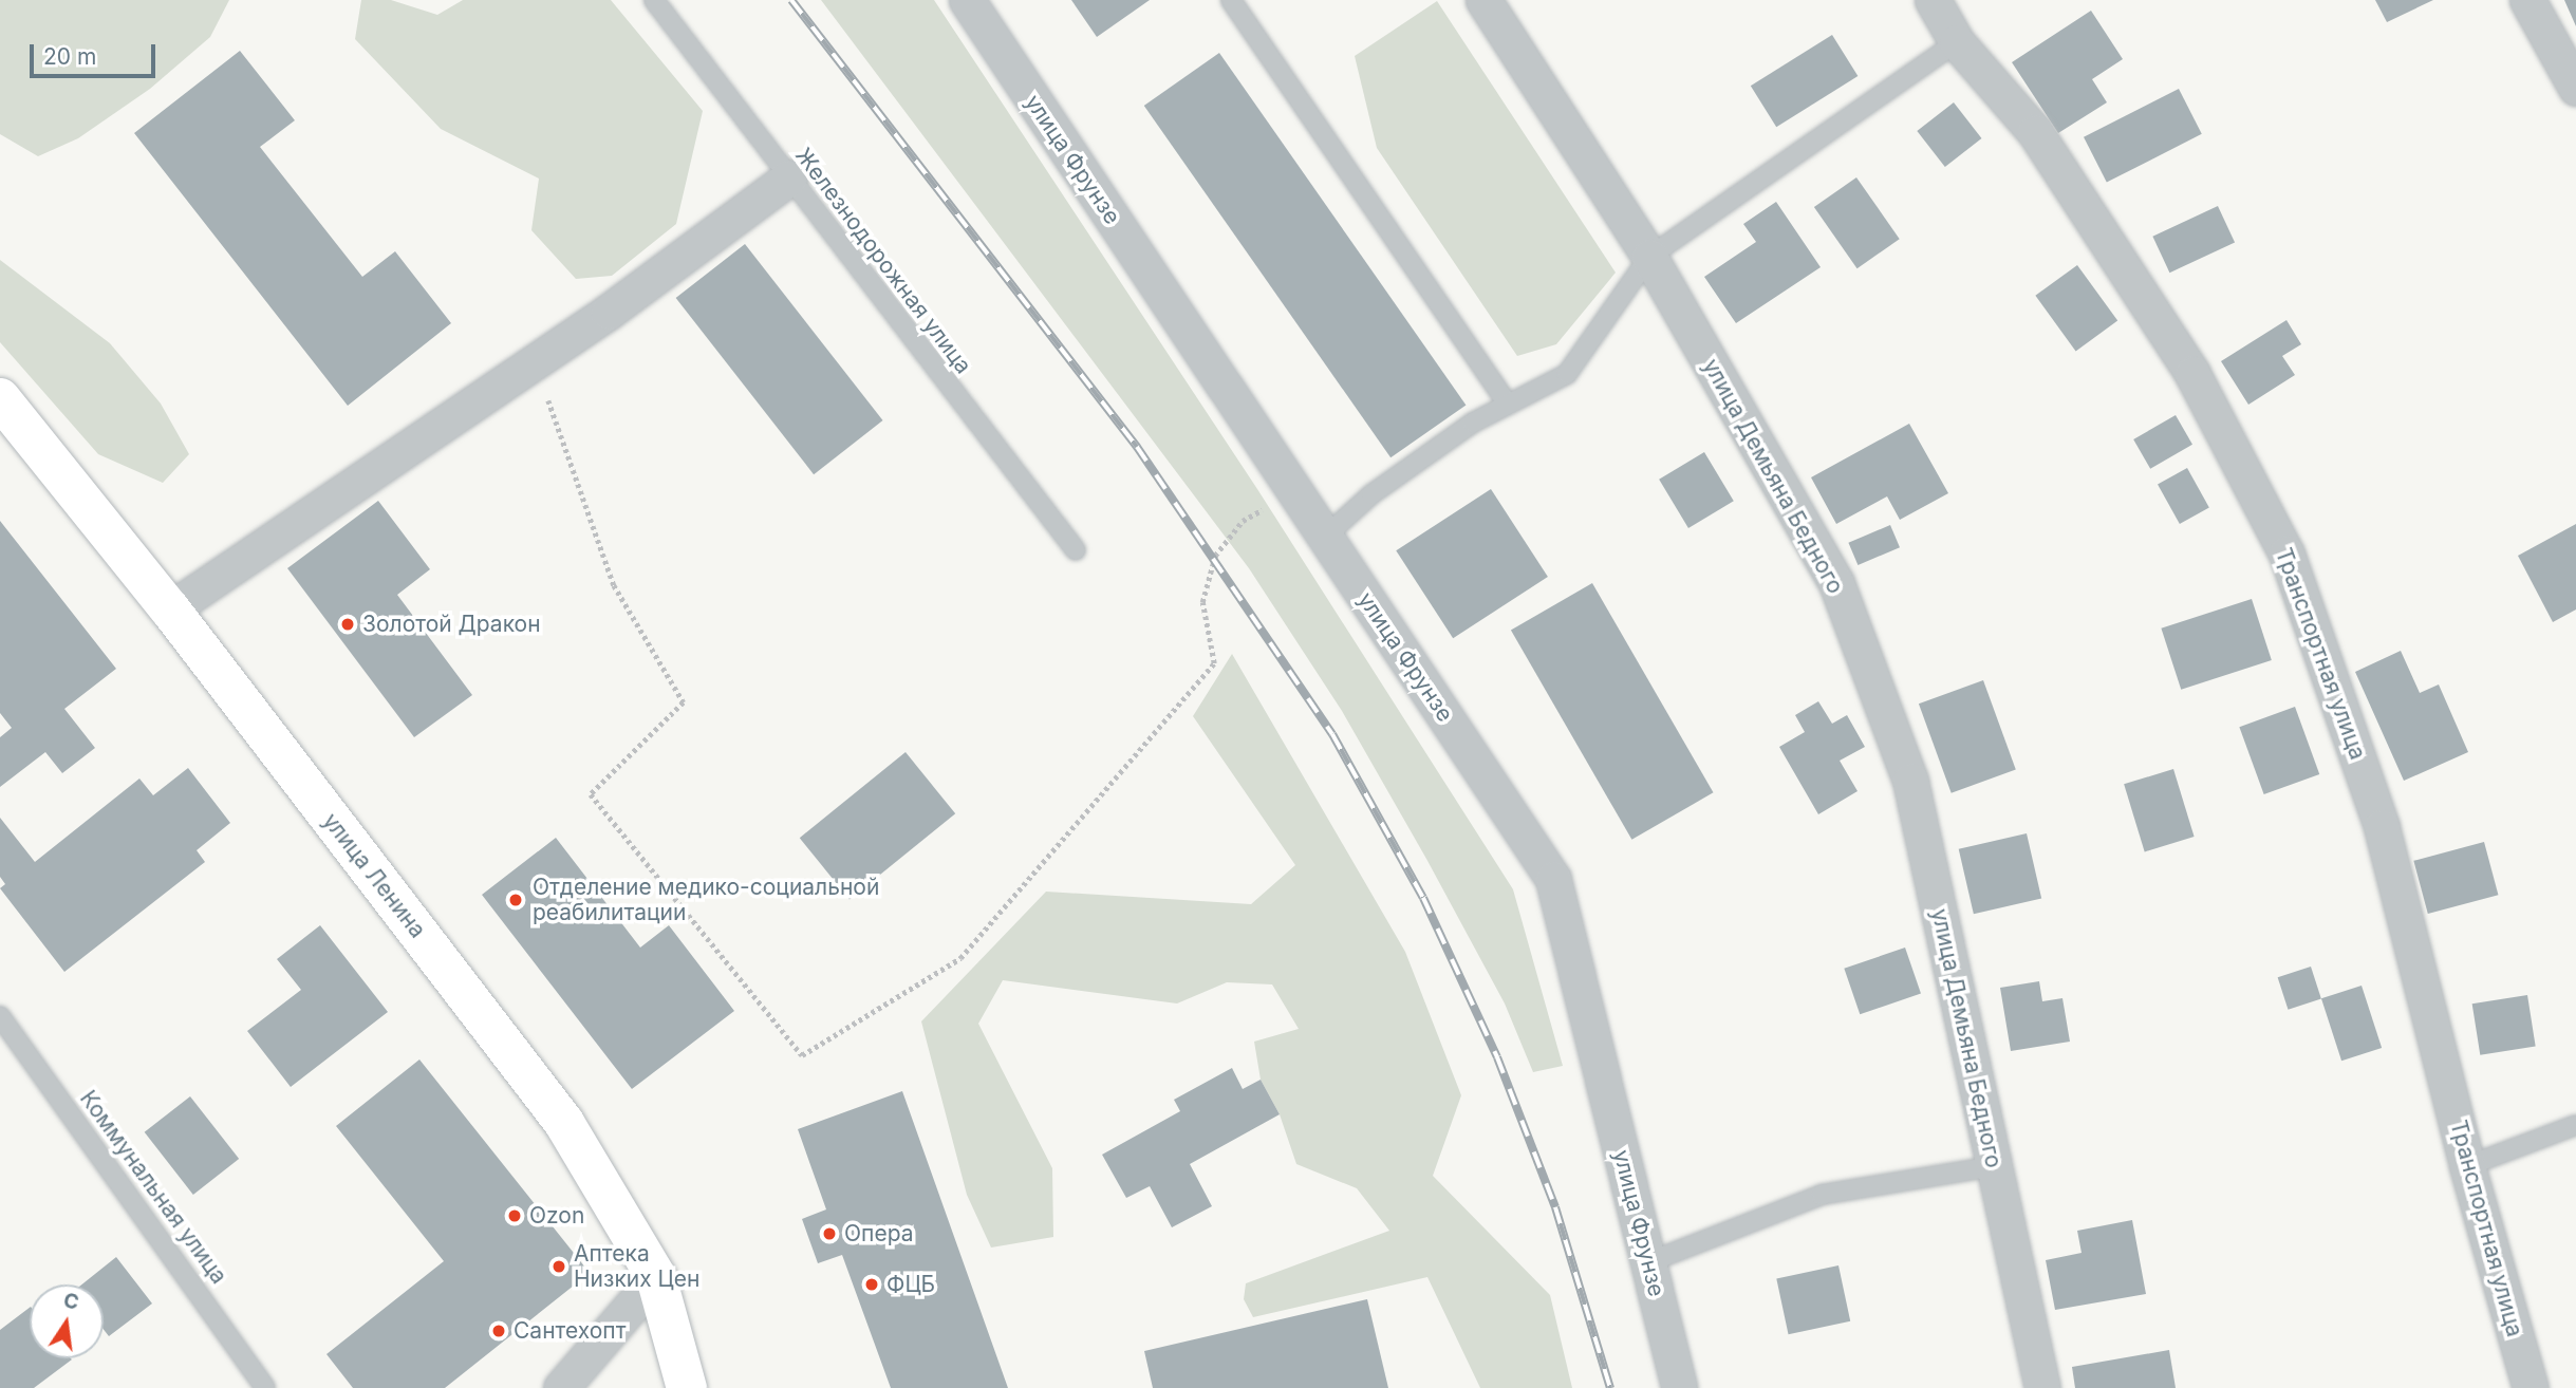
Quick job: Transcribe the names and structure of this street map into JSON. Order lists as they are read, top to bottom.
{
  "streets": {
    "main road": ["улица Ленина"],
    "street": ["улица Фрунзе", "улица Демьяна Бедного", "Транспортная улица"],
    "lane": ["Железнодорожная улица", "Коммунальная улица"]
  },
  "places": [
    "Золотой Дракон",
    "Отделение медико-социальной реабилитации",
    "Ozon",
    "Опера",
    "Аптека Низких Цен",
    "ФЦБ",
    "Сантехопт"
  ],
  "scale_bar": "20 m",
  "north": "top"
}
